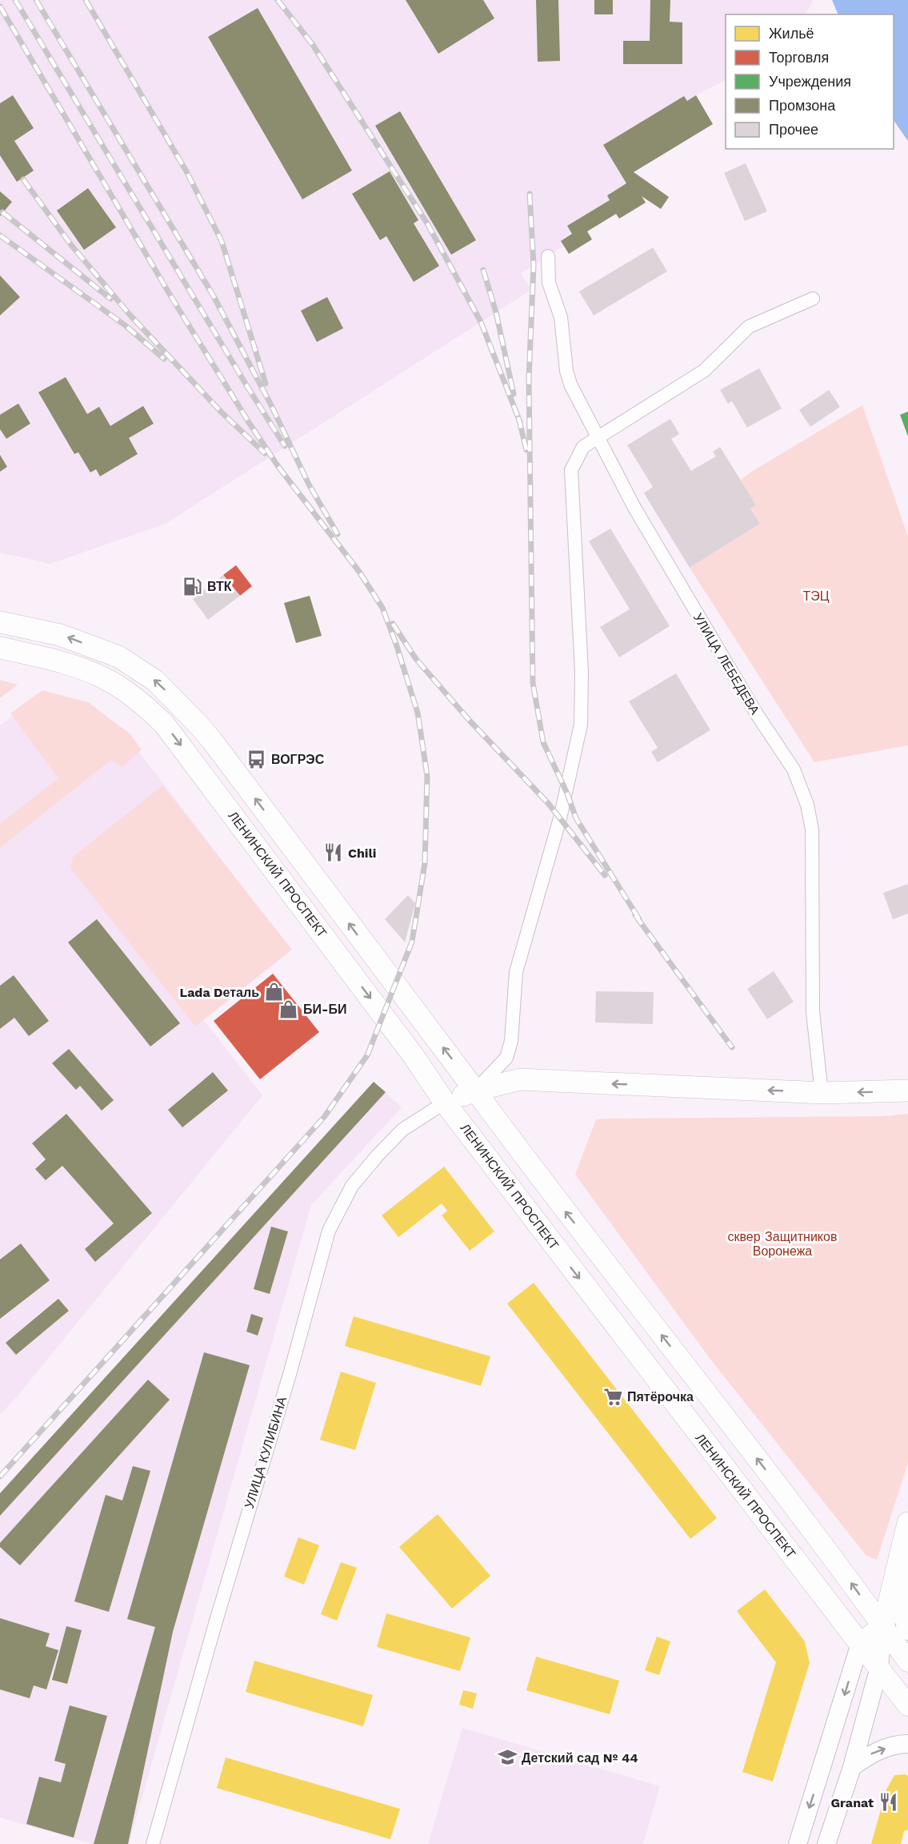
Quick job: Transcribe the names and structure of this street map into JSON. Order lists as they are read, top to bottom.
{
  "streets": {
    "highway": ["ЛЕНИНСКИЙ ПРОСПЕКТ"],
    "street": ["УЛИЦА ЛЕБЕДЕВА", "УЛИЦА КУЛИБИНА"]
  },
  "crossings": [
    ["ЛЕНИНСКИЙ ПРОСПЕКТ", "УЛИЦА КУЛИБИНА"]
  ],
  "parks": ["ТЭЦ", "сквер Защитников Воронежа"],
  "places": {
    "fuel station": ["ВТК"],
    "bus stop": ["ВОГРЭС"],
    "restaurant": ["Chili", "Granat"],
    "shop": ["Lada Dеталь", "БИ-БИ"],
    "supermarket": ["Пятёрочка"],
    "school or university": ["Детский сад № 44"]
  },
  "legend": [
    "Жильё",
    "Торговля",
    "Учреждения",
    "Промзона",
    "Прочее"
  ]
}
